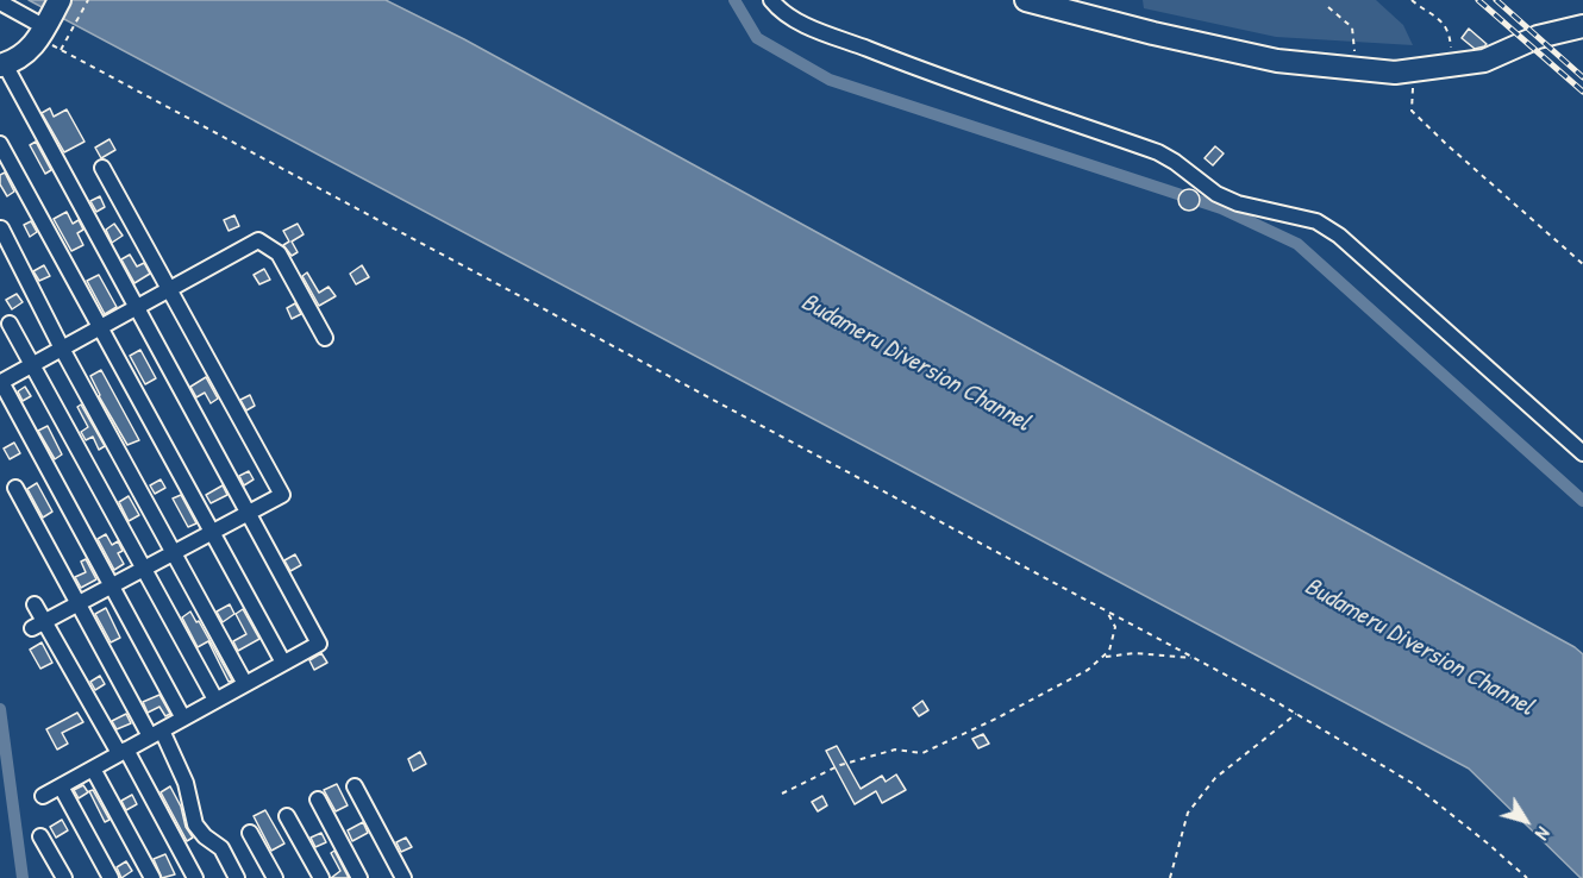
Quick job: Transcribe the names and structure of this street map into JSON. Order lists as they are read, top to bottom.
{
  "water": ["Budameru Diversion Channel"],
  "north": "bottom right"
}
